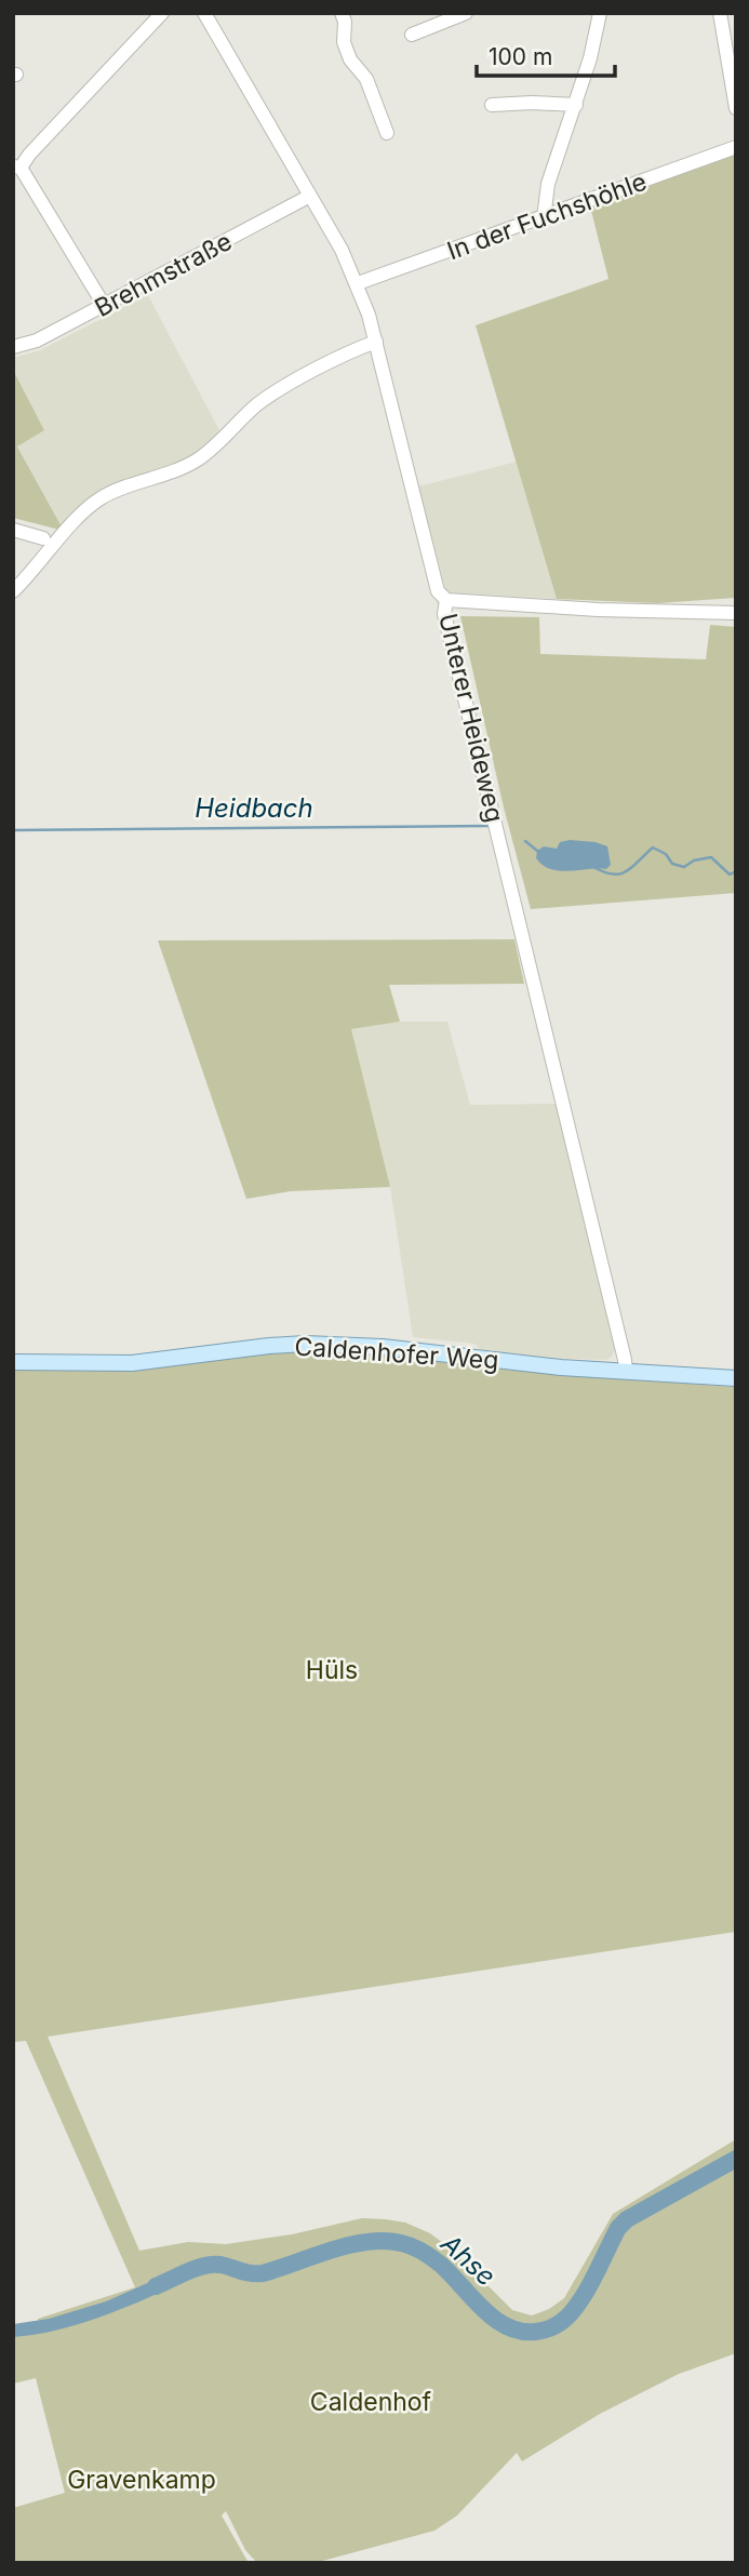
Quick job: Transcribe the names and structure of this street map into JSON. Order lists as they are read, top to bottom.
{
  "streets": {
    "main road": ["Caldenhofer Weg"],
    "street": ["In der Fuchshöhle", "Brehmstraße", "Unterer Heideweg"]
  },
  "crossings": [
    ["In der Fuchshöhle", "Unterer Heideweg"],
    ["Brehmstraße", "Unterer Heideweg"],
    ["Unterer Heideweg", "Caldenhofer Weg"]
  ],
  "water": ["Heidbach", "Ahse"],
  "parks": ["Hüls", "Caldenhof", "Gravenkamp"],
  "scale_bar": "100 m"
}
